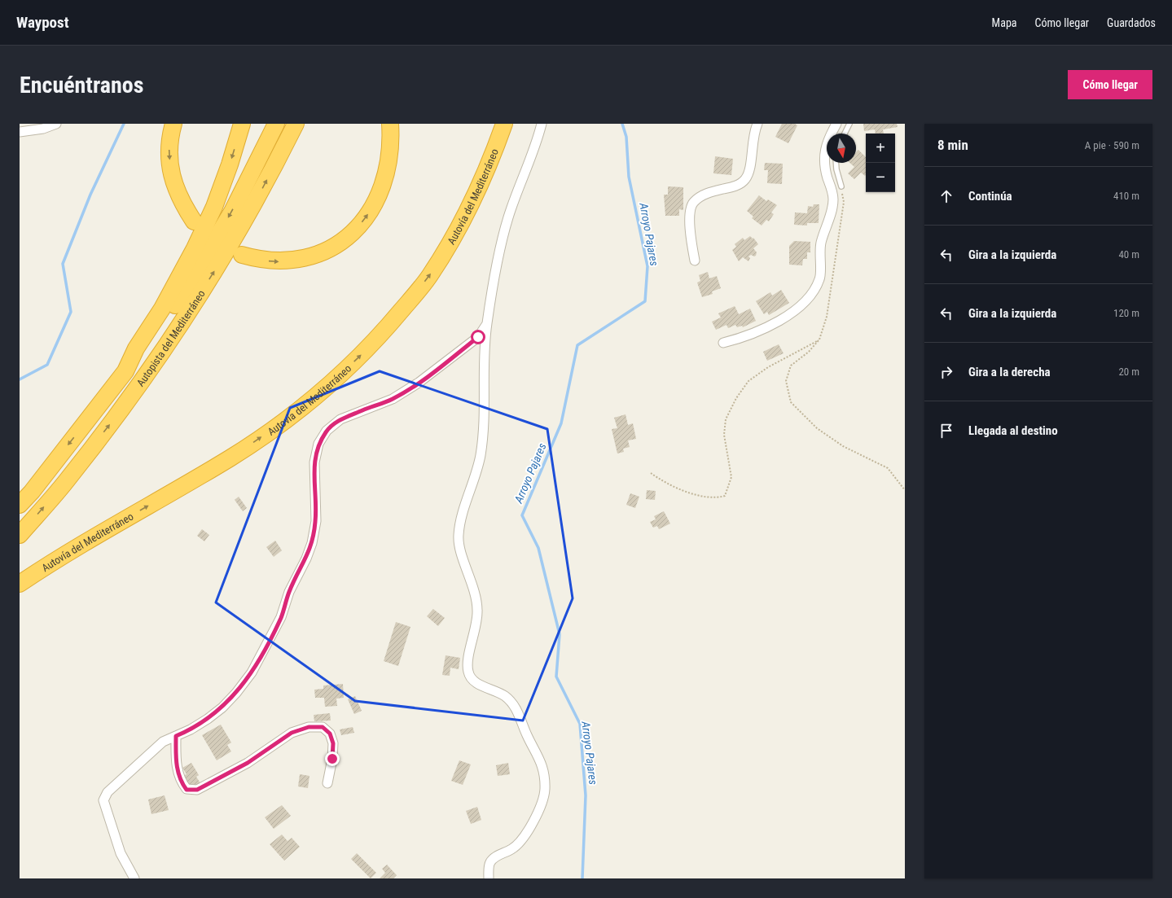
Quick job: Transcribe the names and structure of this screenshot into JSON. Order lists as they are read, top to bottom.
{
  "streets": {
    "highway": ["Autovía del Mediterráneo", "Autopista del Mediterráneo"]
  },
  "one_way": ["Autovía del Mediterráneo"],
  "water": ["Arroyo Pajares"],
  "north": "bottom",
  "page": {
    "header": "Waypost",
    "nav": ["Mapa", "Cómo llegar", "Guardados"],
    "buttons": "Cómo llegar",
    "title": "Encuéntranos",
    "heading": ["8 min", "A pie · 590 m"],
    "map_buttons": ["+", "−"],
    "list": [
      ["Continúa", "410 m"],
      ["Gira a la izquierda", "40 m"],
      ["Gira a la izquierda", "120 m"],
      ["Gira a la derecha", "20 m"],
      "Llegada al destino"
    ]
  }
}
